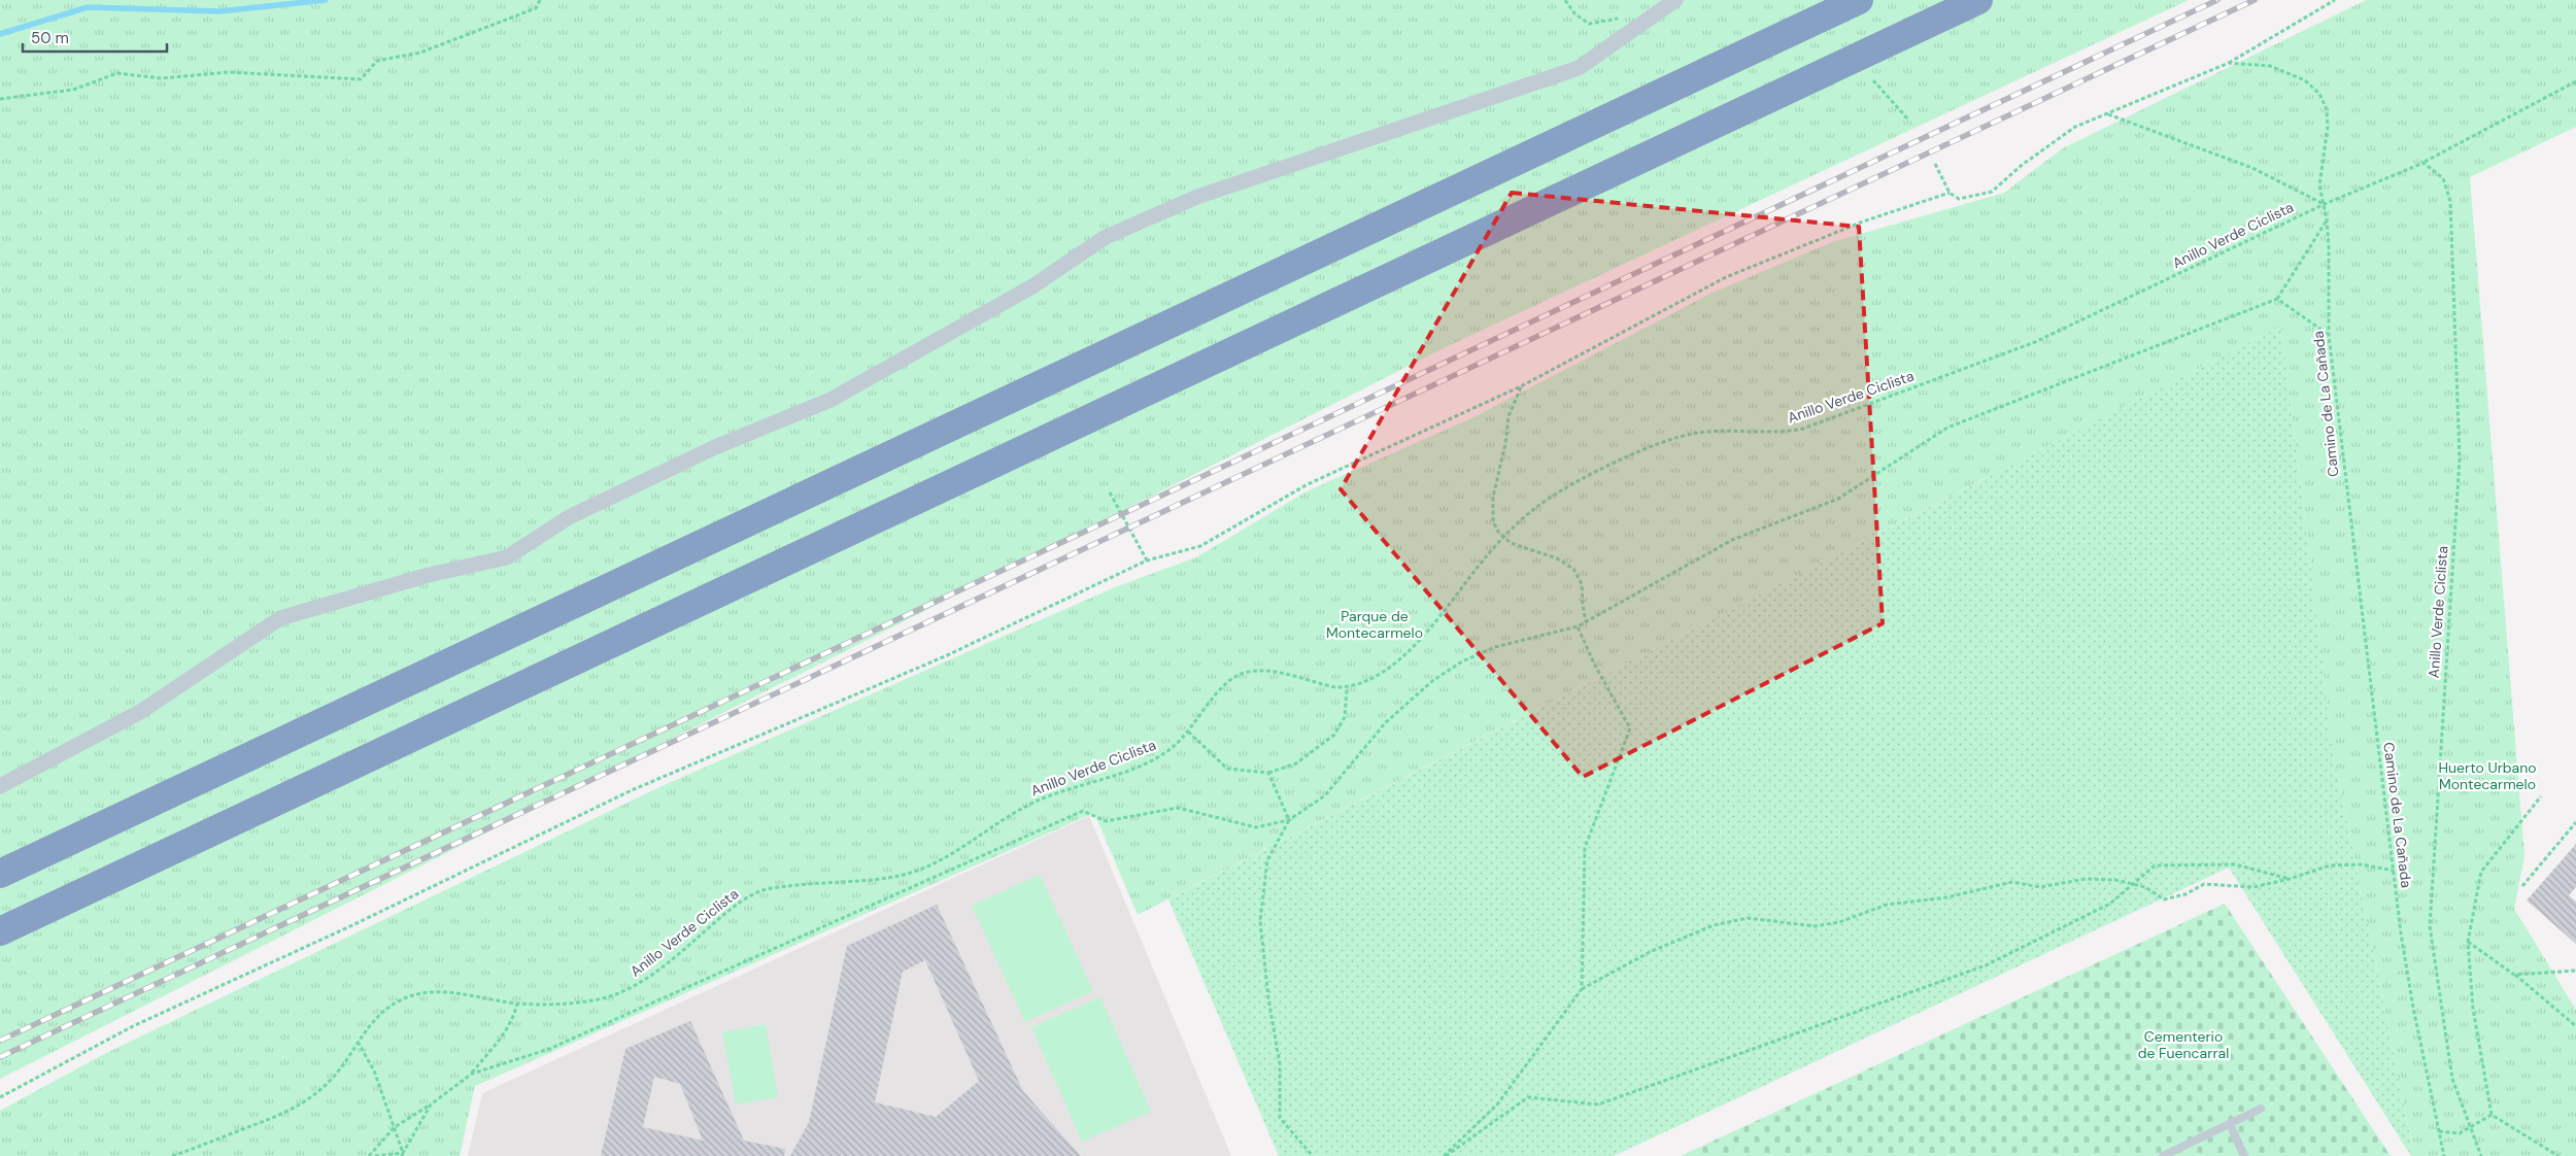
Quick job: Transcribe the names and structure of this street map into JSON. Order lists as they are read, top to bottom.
{
  "streets": {
    "path": ["Anillo Verde Ciclista", "Camino de La Cañada"]
  },
  "crossings": [
    ["Anillo Verde Ciclista", "Camino de La Cañada"]
  ],
  "parks": ["Parque de Montecarmelo", "Huerto Urbano Montecarmelo", "Cementerio de Fuencarral"],
  "scale_bar": "50 m"
}
